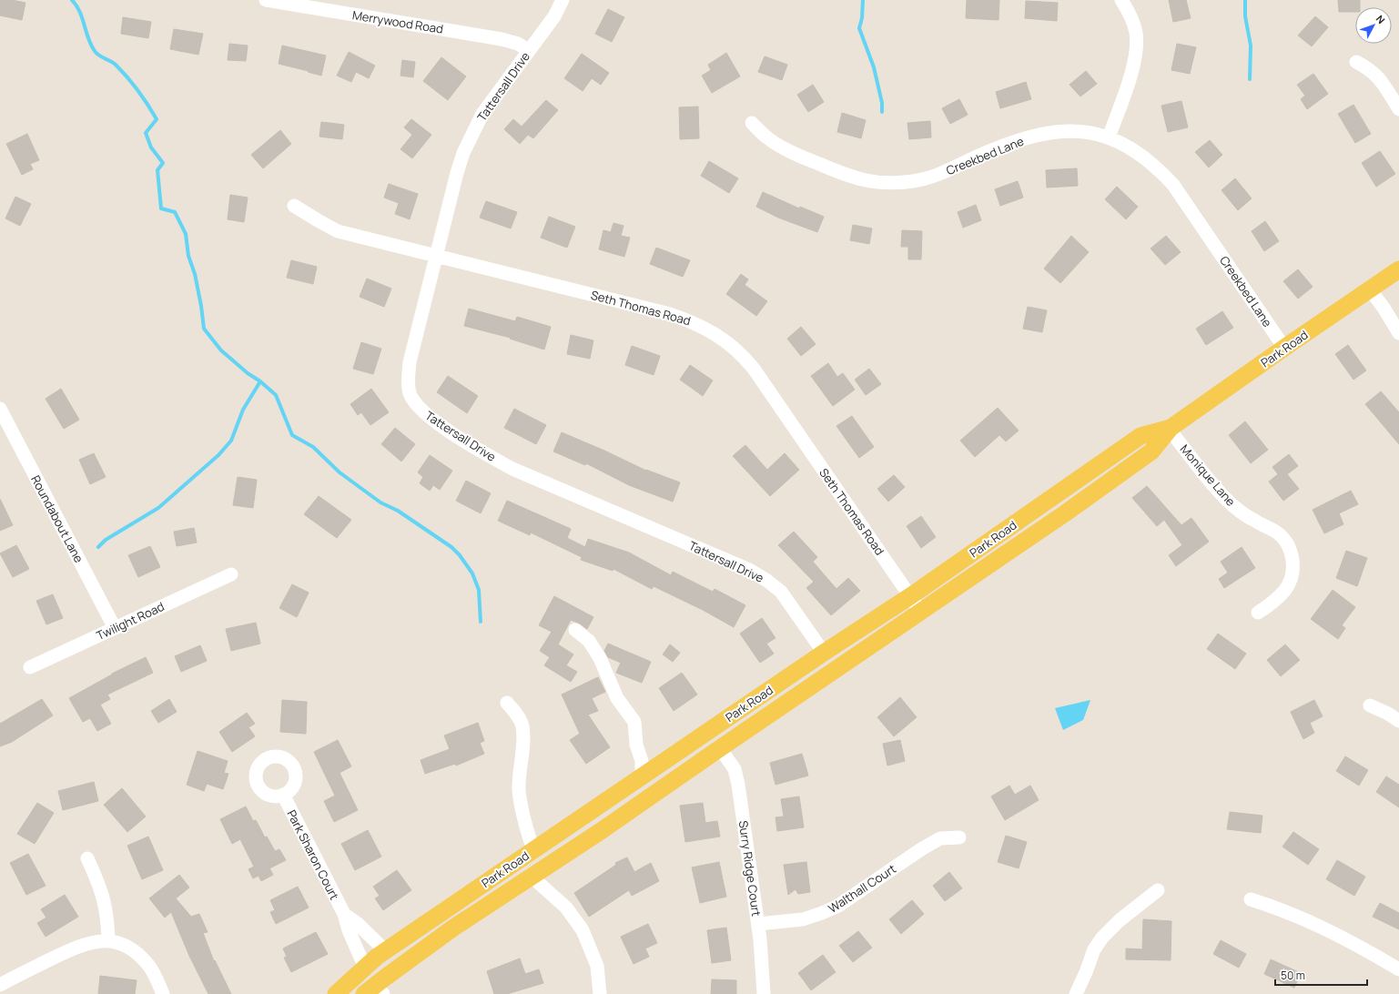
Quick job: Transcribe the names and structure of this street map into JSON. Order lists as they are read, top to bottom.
{
  "streets": {
    "main road": ["Park Road"],
    "street": [
      "Merrywood Road",
      "Tattersall Drive",
      "Creekbed Lane",
      "Seth Thomas Road",
      "Monique Lane",
      "Roundabout Lane",
      "Twilight Road",
      "Park Sharon Court",
      "Surry Ridge Court",
      "Walthall Court"
    ]
  },
  "crossings": [
    ["Merrywood Road", "Tattersall Drive"],
    ["Tattersall Drive", "Seth Thomas Road"],
    ["Tattersall Drive", "Park Road"],
    ["Creekbed Lane", "Park Road"],
    ["Seth Thomas Road", "Park Road"],
    ["Park Road", "Monique Lane"],
    ["Park Road", "Park Sharon Court"],
    ["Park Road", "Surry Ridge Court"],
    ["Roundabout Lane", "Twilight Road"],
    ["Surry Ridge Court", "Walthall Court"]
  ],
  "scale_bar": "50 m",
  "north": "top right"
}
